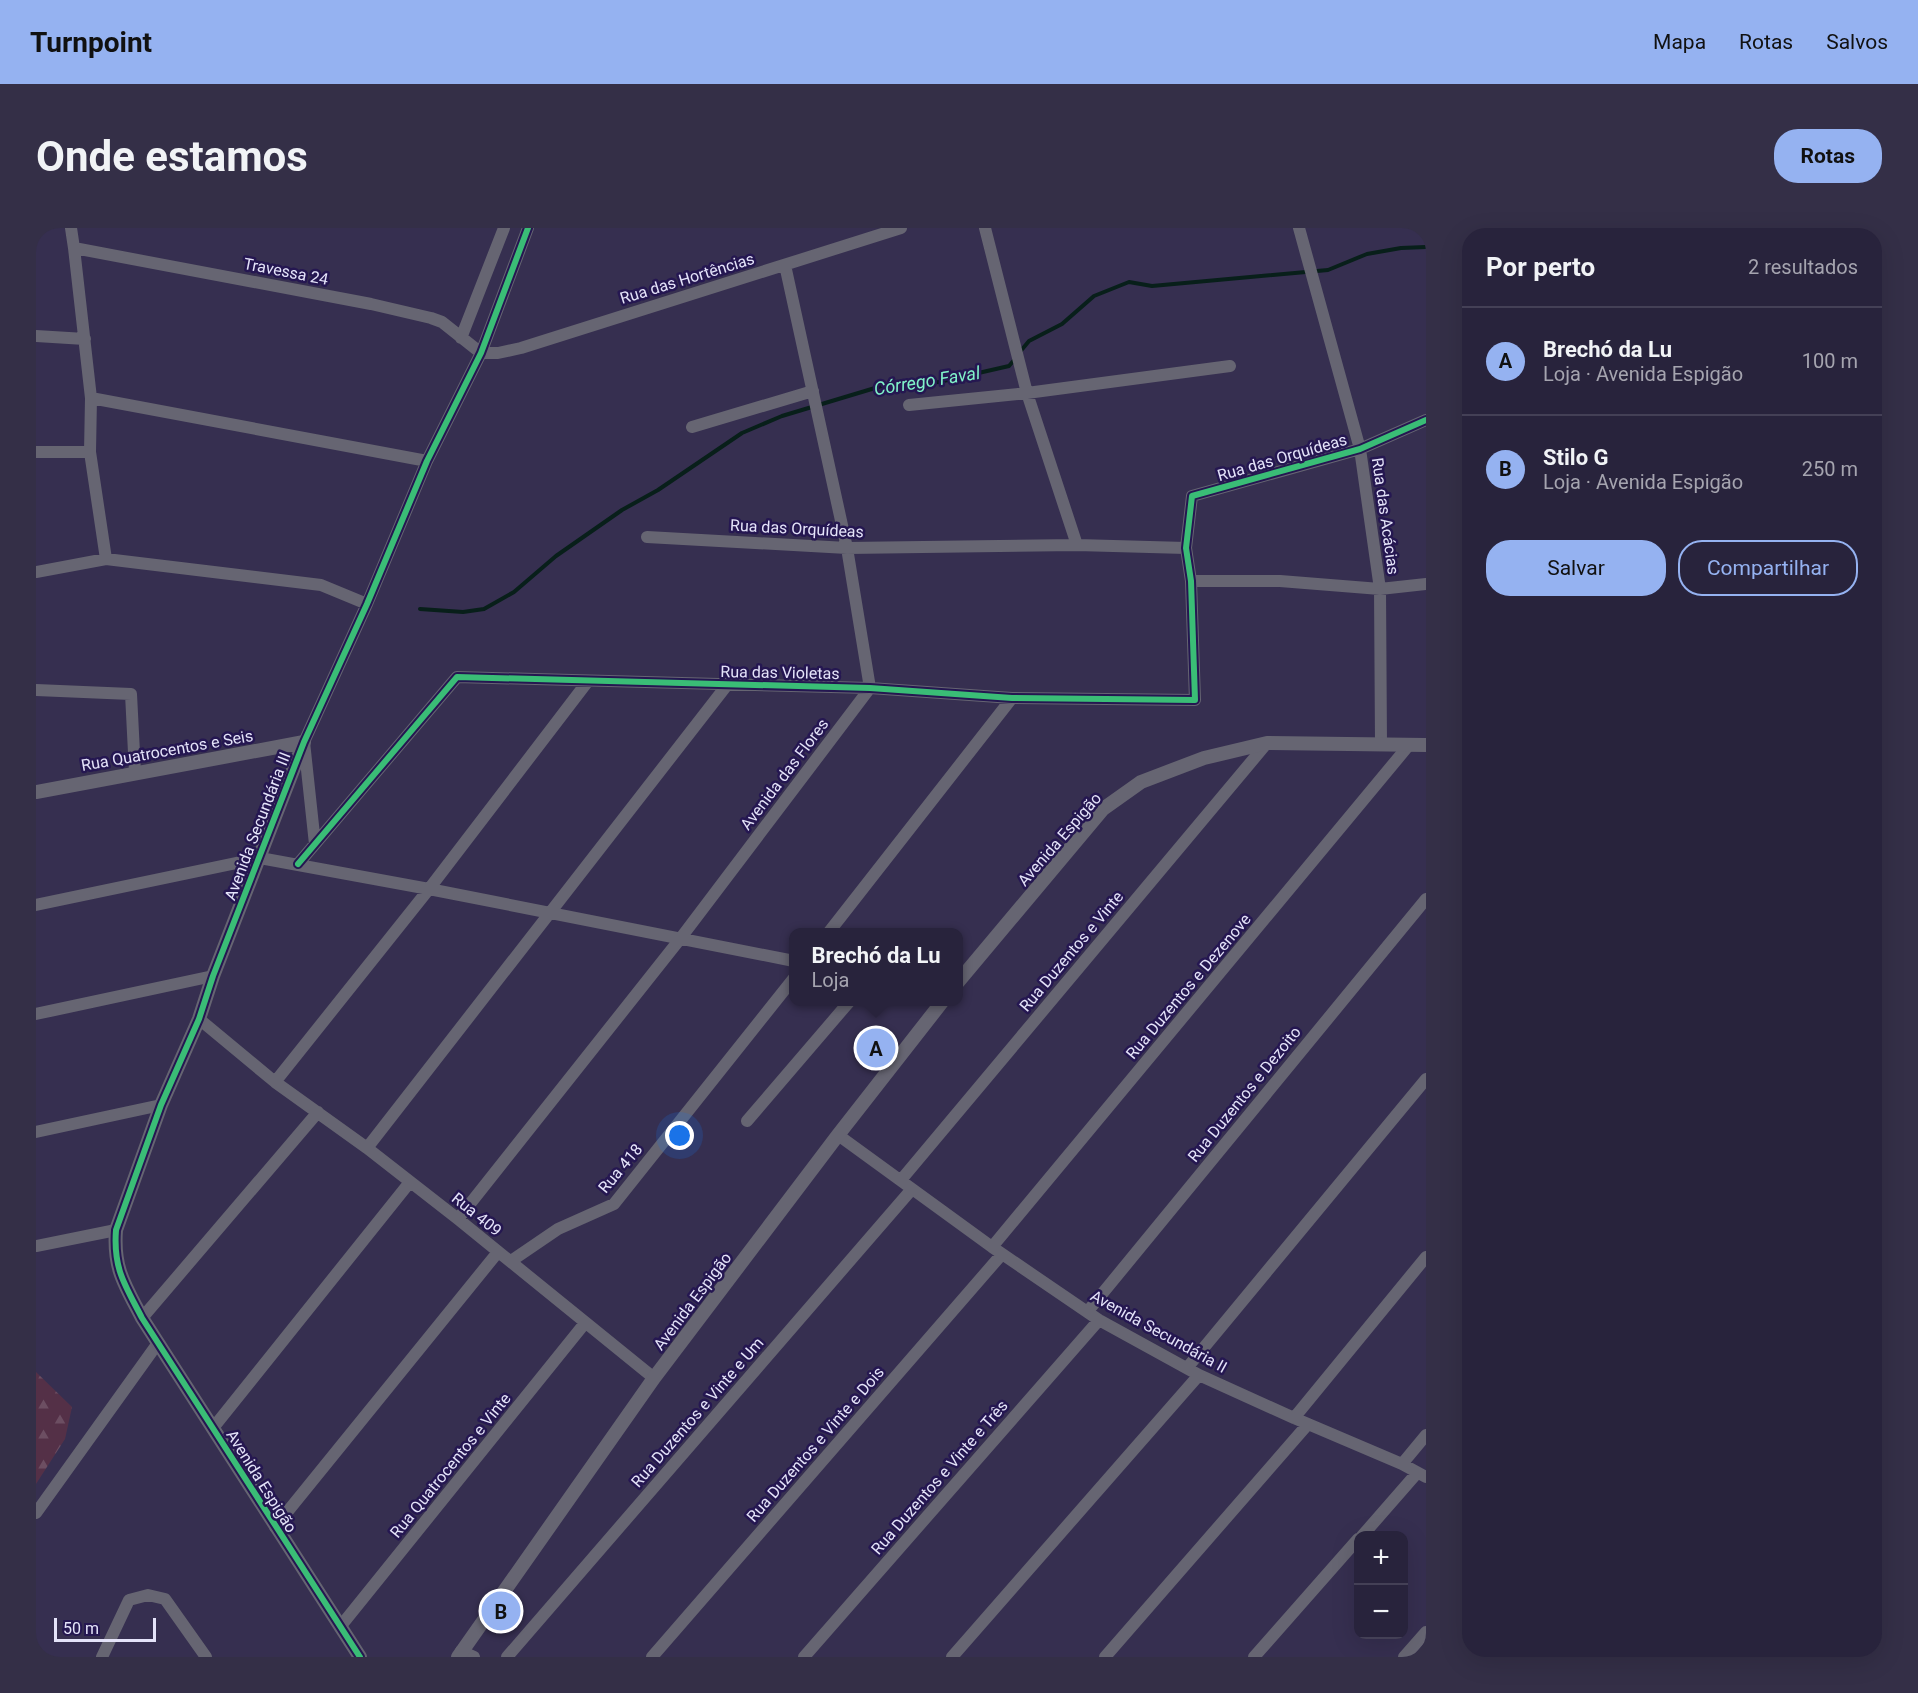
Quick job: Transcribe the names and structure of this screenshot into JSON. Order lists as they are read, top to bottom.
{
  "streets": {
    "street": [
      "Travessa 24",
      "Rua das Hortências",
      "Rua das Orquídeas",
      "Rua das Acácias",
      "Rua das Violetas",
      "Rua Quatrocentos e Seis",
      "Avenida das Flores",
      "Avenida Secundária III",
      "Avenida Espigão",
      "Rua Duzentos e Vinte",
      "Rua Duzentos e Dezenove",
      "Rua Duzentos e Dezoito",
      "Rua 418",
      "Rua 409",
      "Avenida Secundária II",
      "Rua Duzentos e Vinte e Um",
      "Rua Duzentos e Vinte e Dois",
      "Rua Quatrocentos e Vinte",
      "Rua Duzentos e Vinte e Três"
    ]
  },
  "crossings": [
    ["Travessa 24", "Rua das Hortências"],
    ["Travessa 24", "Avenida Secundária III"],
    ["Rua das Hortências", "Avenida Secundária III"],
    ["Rua das Orquídeas", "Rua das Acácias"],
    ["Rua das Orquídeas", "Rua das Violetas"],
    ["Rua das Acácias", "Avenida Espigão"],
    ["Rua das Violetas", "Avenida das Flores"],
    ["Rua Quatrocentos e Seis", "Avenida Secundária III"],
    ["Avenida das Flores", "Rua 409"],
    ["Avenida Secundária III", "Avenida Espigão"],
    ["Avenida Secundária III", "Rua 409"],
    ["Avenida Espigão", "Rua Duzentos e Vinte"],
    ["Avenida Espigão", "Rua Duzentos e Dezenove"],
    ["Avenida Espigão", "Rua 409"],
    ["Avenida Espigão", "Avenida Secundária II"],
    ["Avenida Espigão", "Rua Quatrocentos e Vinte"],
    ["Rua Duzentos e Vinte", "Avenida Secundária II"],
    ["Rua Duzentos e Dezenove", "Avenida Secundária II"],
    ["Rua Duzentos e Dezenove", "Rua Duzentos e Vinte e Dois"],
    ["Rua Duzentos e Dezoito", "Avenida Secundária II"],
    ["Rua 418", "Rua 409"],
    ["Rua 409", "Rua Quatrocentos e Vinte"],
    ["Avenida Secundária II", "Rua Duzentos e Vinte e Um"],
    ["Avenida Secundária II", "Rua Duzentos e Vinte e Dois"],
    ["Avenida Secundária II", "Rua Duzentos e Vinte e Três"]
  ],
  "water": ["Córrego Faval"],
  "scale_bar": "50 m",
  "page": {
    "header": "Turnpoint",
    "nav": ["Mapa", "Rotas", "Salvos"],
    "buttons": [
      "Rotas",
      ["Salvar", "Compartilhar"]
    ],
    "title": "Onde estamos",
    "heading": ["Por perto", "2 resultados"],
    "list": [
      {
        "mark": "A",
        "name": "Brechó da Lu",
        "note": "Loja · Avenida Espigão",
        "value": "100 m"
      },
      {
        "mark": "B",
        "name": "Stilo G",
        "note": "Loja · Avenida Espigão",
        "value": "250 m"
      }
    ],
    "popup": ["Brechó da Lu", "Loja"],
    "pins": ["A", "B"],
    "map_buttons": ["+", "−"],
    "scale": "50 m"
  }
}
